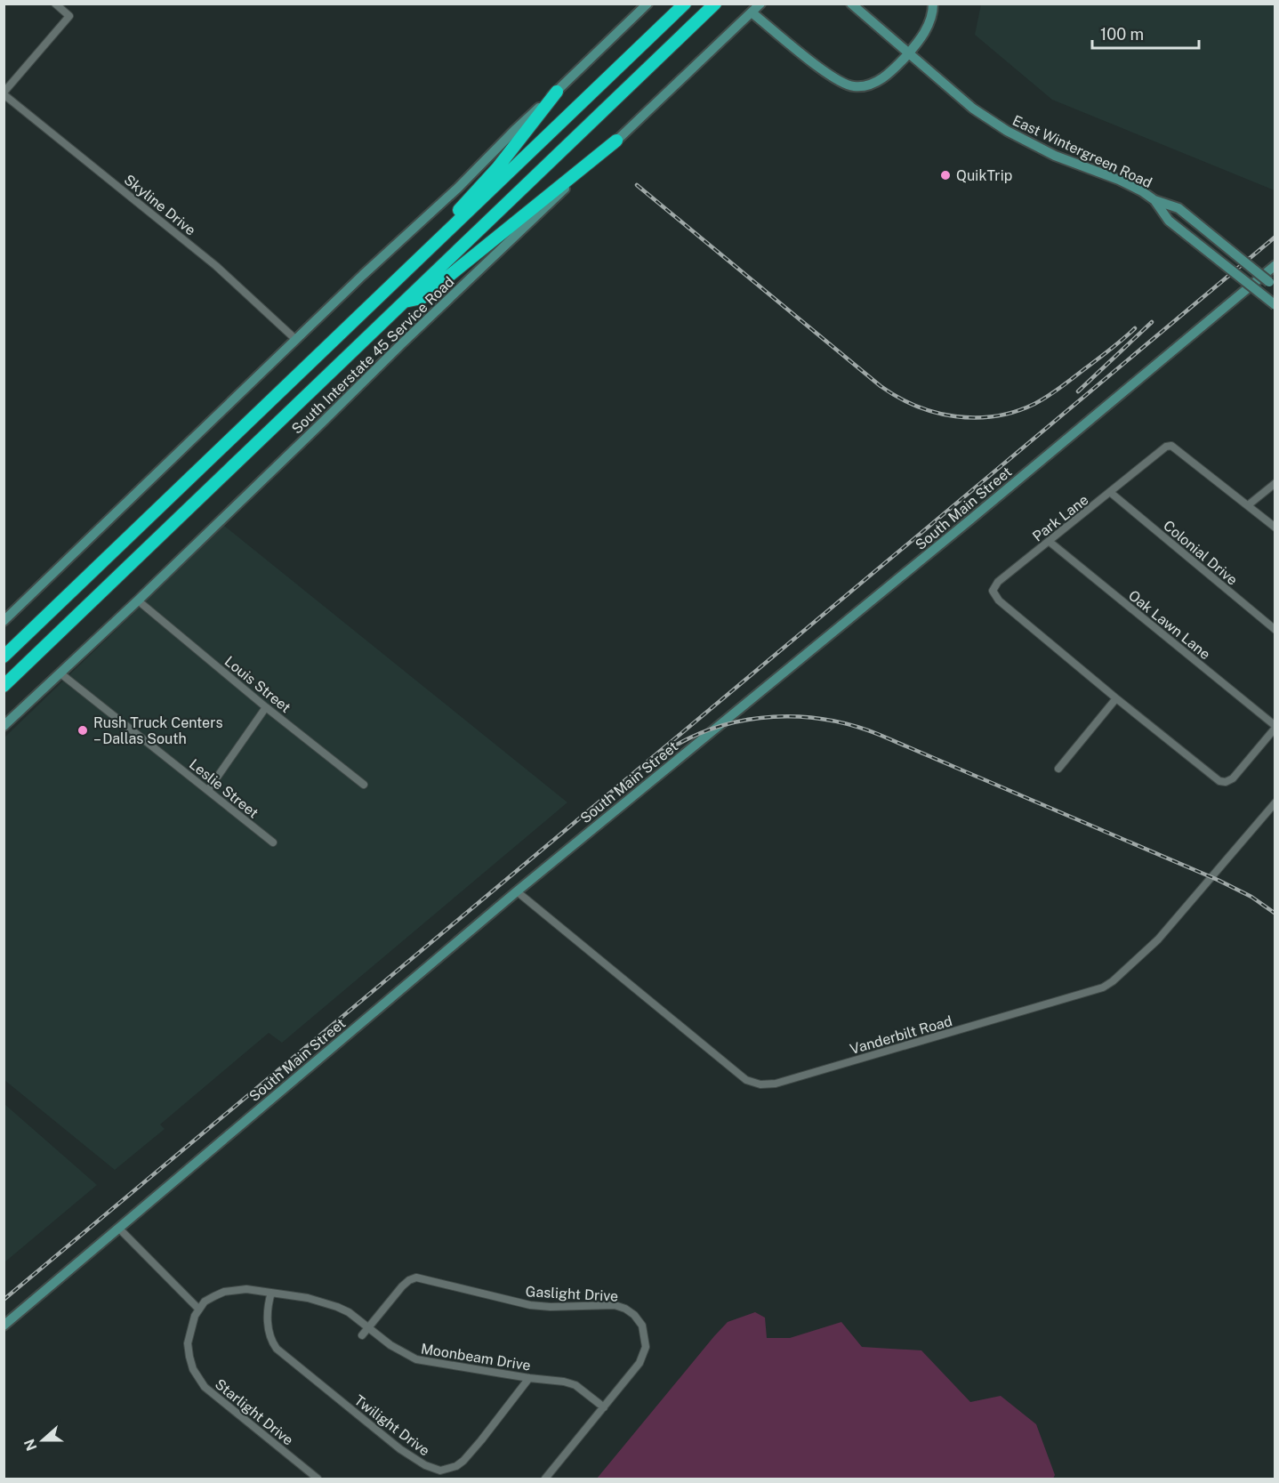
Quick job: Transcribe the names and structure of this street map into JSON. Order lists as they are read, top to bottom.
{
  "streets": {
    "main road": ["East Wintergreen Road", "South Interstate 45 Service Road", "South Main Street"],
    "street": [
      "Skyline Drive",
      "Park Lane",
      "Colonial Drive",
      "Oak Lawn Lane",
      "Louis Street",
      "Leslie Street",
      "Vanderbilt Road",
      "Gaslight Drive",
      "Moonbeam Drive",
      "Starlight Drive",
      "Twilight Drive"
    ]
  },
  "crossings": [
    ["South Interstate 45 Service Road", "Louis Street"],
    ["South Interstate 45 Service Road", "Leslie Street"],
    ["South Main Street", "Vanderbilt Road"],
    ["Park Lane", "Colonial Drive"],
    ["Park Lane", "Oak Lawn Lane"],
    ["Gaslight Drive", "Moonbeam Drive"],
    ["Moonbeam Drive", "Starlight Drive"],
    ["Moonbeam Drive", "Twilight Drive"]
  ],
  "places": ["QuikTrip", "Rush Truck Centers – Dallas South"],
  "scale_bar": "100 m",
  "north": "left"
}
